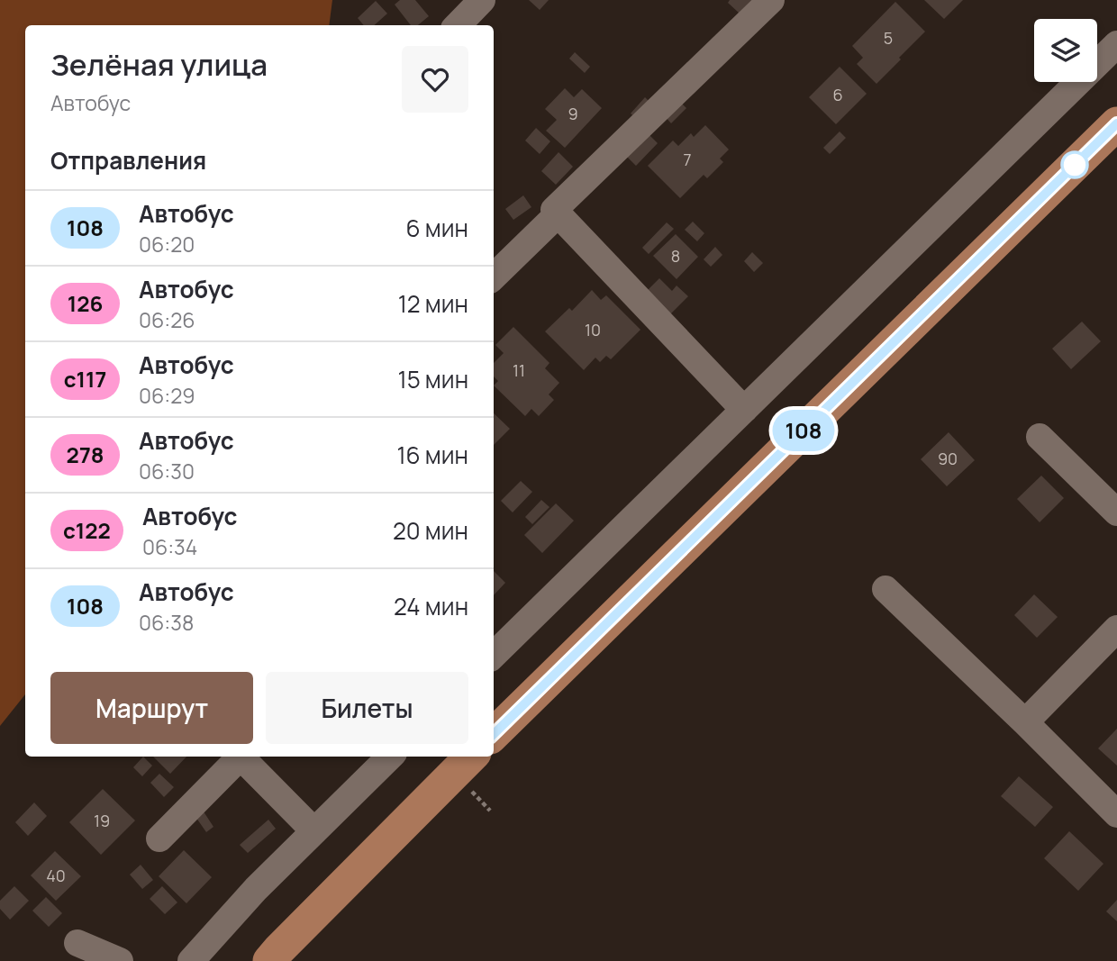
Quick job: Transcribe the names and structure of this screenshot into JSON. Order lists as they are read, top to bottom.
{
  "lines": ["bus line 108"],
  "house_numbers": [
    "5",
    "6",
    "9",
    "7",
    "8",
    "10",
    "11",
    "90",
    "19",
    "40"
  ],
  "page": {
    "on_map": "108",
    "heading": [
      ["Зелёная улица", "Автобус"],
      "Отправления"
    ],
    "list": [
      {
        "mark": "108",
        "name": "Автобус",
        "note": "06:20",
        "value": "6 мин"
      },
      {
        "mark": "126",
        "name": "Автобус",
        "note": "06:26",
        "value": "12 мин"
      },
      {
        "mark": "с117",
        "name": "Автобус",
        "note": "06:29",
        "value": "15 мин"
      },
      {
        "mark": "278",
        "name": "Автобус",
        "note": "06:30",
        "value": "16 мин"
      },
      {
        "mark": "с122",
        "name": "Автобус",
        "note": "06:34",
        "value": "20 мин"
      },
      {
        "mark": "108",
        "name": "Автобус",
        "note": "06:38",
        "value": "24 мин"
      }
    ],
    "buttons": ["Маршрут", "Билеты"]
  }
}
